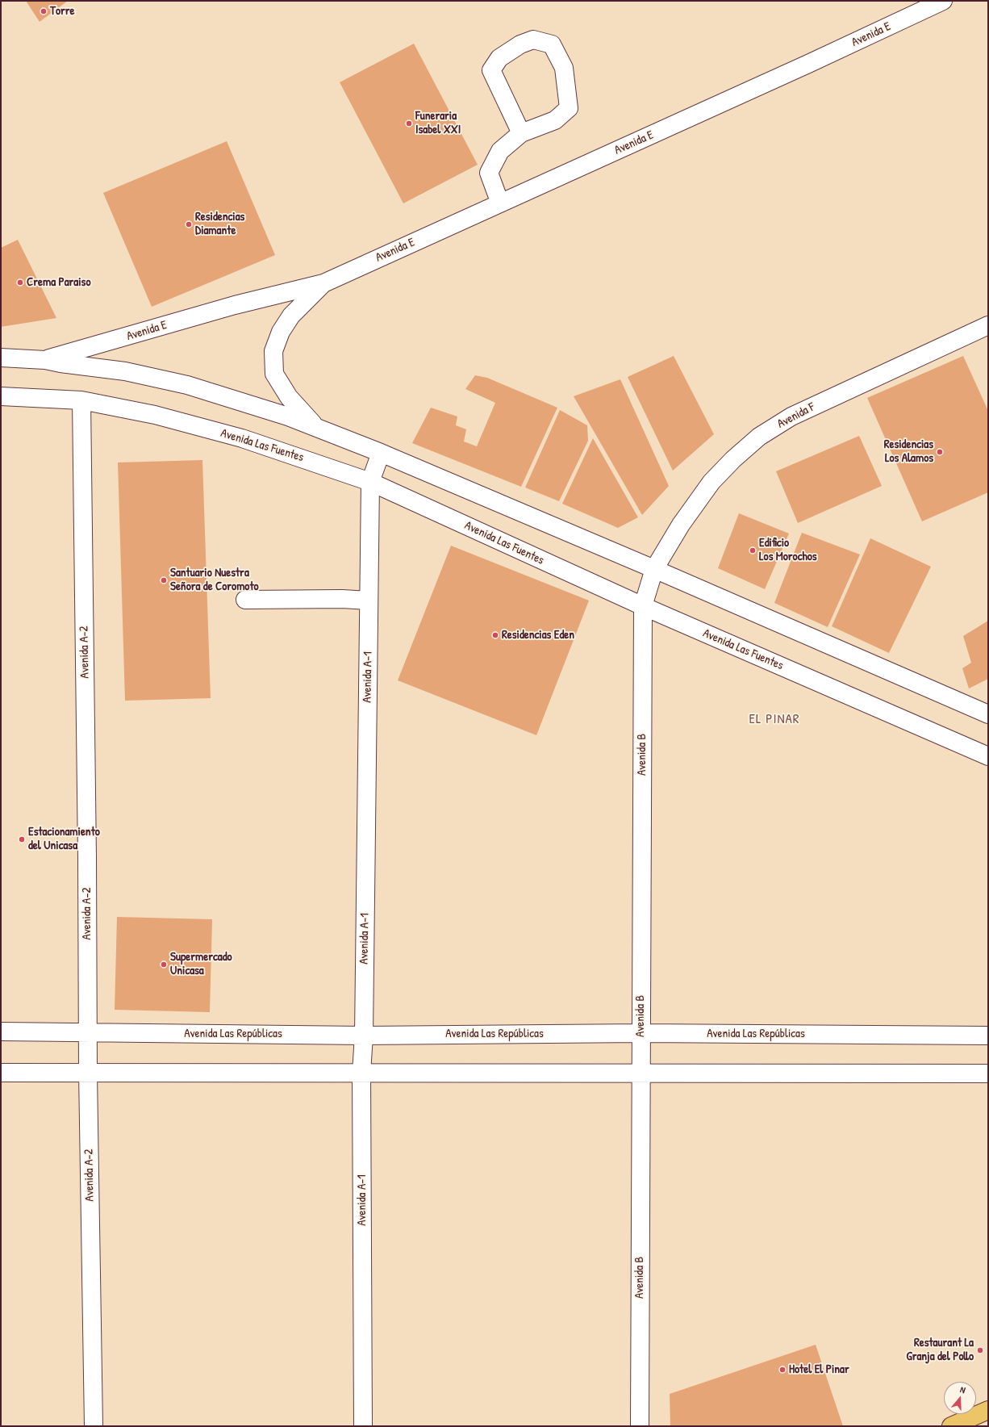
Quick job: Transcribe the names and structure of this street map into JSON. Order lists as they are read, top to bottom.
{
  "streets": {
    "street": [
      "Avenida E",
      "Avenida F",
      "Avenida Las Fuentes",
      "Avenida A-2",
      "Avenida A-1",
      "Avenida B",
      "Avenida Las Repúblicas"
    ]
  },
  "crossings": [
    ["Avenida F", "Avenida Las Fuentes"],
    ["Avenida F", "Avenida B"],
    ["Avenida Las Fuentes", "Avenida A-2"],
    ["Avenida Las Fuentes", "Avenida A-1"],
    ["Avenida Las Fuentes", "Avenida B"],
    ["Avenida A-2", "Avenida Las Repúblicas"],
    ["Avenida A-1", "Avenida Las Repúblicas"],
    ["Avenida B", "Avenida Las Repúblicas"]
  ],
  "districts": ["EL PINAR"],
  "places": [
    "Torre",
    "Funeraria Isabel XXI",
    "Residencias Diamante",
    "Crema Paraiso",
    "Residencias Los Alamos",
    "Edificio Los Morochos",
    "Santuario Nuestra Señora de Coromoto",
    "Residencias Eden",
    "Estacionamiento del Unicasa",
    "Supermercado Unicasa",
    "Restaurant La Granja del Pollo",
    "Hotel El Pinar"
  ],
  "north": "top"
}
